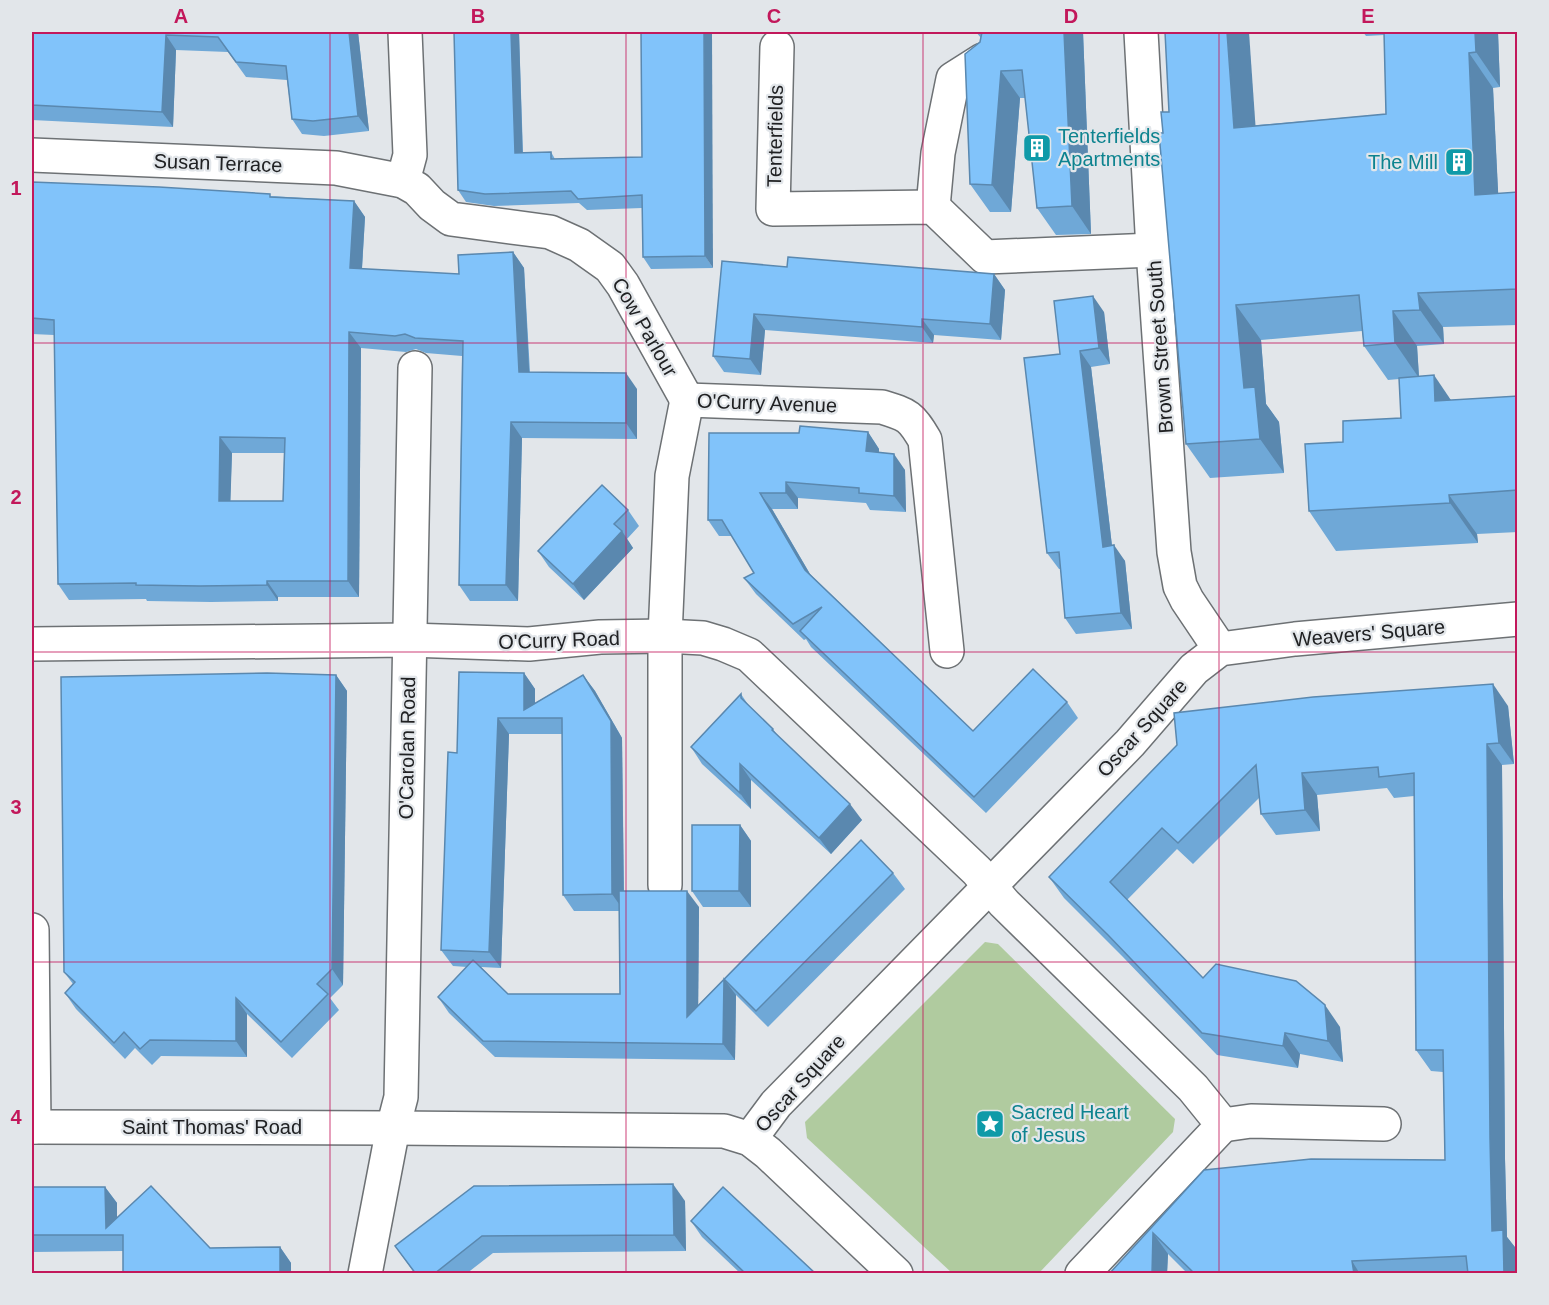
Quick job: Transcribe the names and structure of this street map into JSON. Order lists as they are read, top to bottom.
{
  "streets": {
    "street": [
      "Tenterfields",
      "Susan Terrace",
      "Cow Parlour",
      "Brown Street South",
      "O'Curry Avenue",
      "Weavers' Square",
      "O'Curry Road",
      "Oscar Square",
      "O'Carolan Road",
      "Saint Thomas' Road"
    ]
  },
  "crossings": [
    ["Susan Terrace", "Cow Parlour"],
    ["Cow Parlour", "O'Curry Avenue"],
    ["Brown Street South", "Weavers' Square"],
    ["Brown Street South", "Oscar Square"],
    ["O'Curry Avenue", "O'Curry Road"],
    ["Weavers' Square", "Oscar Square"],
    ["O'Curry Road", "Oscar Square"],
    ["O'Curry Road", "O'Carolan Road"],
    ["Oscar Square", "Saint Thomas' Road"],
    ["O'Carolan Road", "Saint Thomas' Road"]
  ],
  "places": {
    "building": ["Tenterfields Apartments", "The Mill"],
    "place": ["Sacred Heart of Jesus"]
  },
  "grid": {
    "columns": [
      "A",
      "B",
      "C",
      "D",
      "E"
    ],
    "rows": [
      "1",
      "2",
      "3",
      "4"
    ]
  }
}
